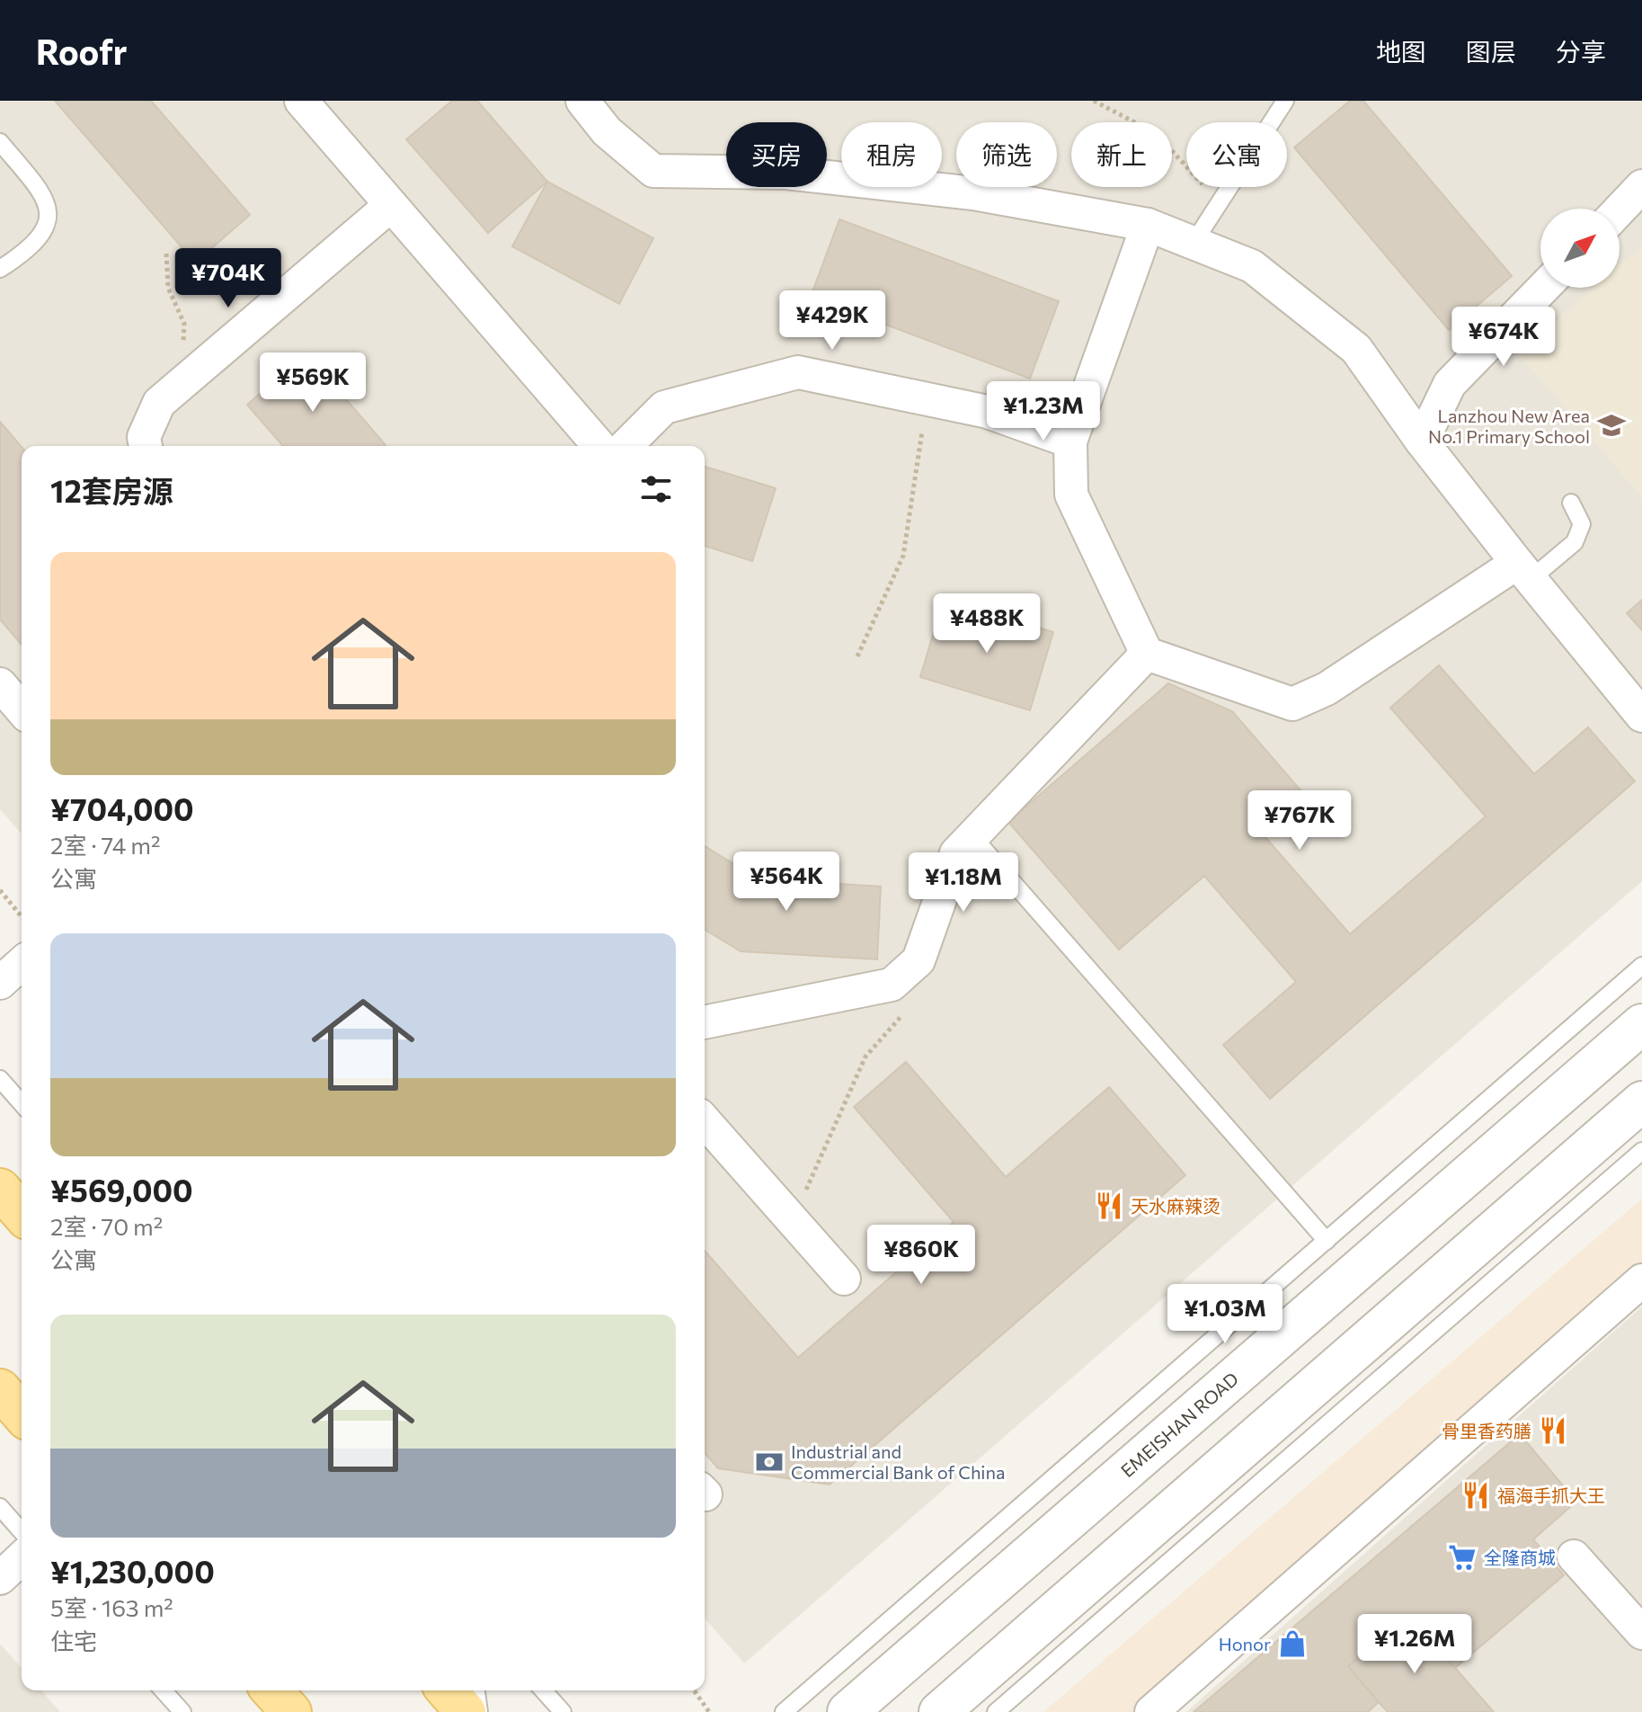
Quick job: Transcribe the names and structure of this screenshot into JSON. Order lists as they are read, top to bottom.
{
  "streets": {
    "street": ["EMEISHAN ROAD"]
  },
  "places": {
    "school or university": ["Lanzhou New Area No.1 Primary School"],
    "restaurant": ["天水麻辣烫", "骨里香药膳", "福海手抓大王"],
    "bank": ["Industrial and Commercial Bank of China"],
    "supermarket": ["全隆商城"],
    "shop": ["Honor"]
  },
  "north": "top right",
  "page": {
    "header": "Roofr",
    "nav": ["地图", "图层", "分享"],
    "chip": [
      "买房",
      "租房",
      "筛选",
      "新上",
      "公寓"
    ],
    "price": [
      "¥704K",
      "¥429K",
      "¥674K",
      "¥569K",
      "¥1.23M",
      "¥488K",
      "¥767K",
      "¥564K",
      "¥1.18M",
      "¥860K",
      "¥1.03M",
      "¥1.26M"
    ],
    "heading": "12套房源",
    "list": [
      {
        "name": "¥704,000",
        "note": "2室 · 74 m² · 公寓"
      },
      {
        "name": "¥569,000",
        "note": "2室 · 70 m² · 公寓"
      },
      {
        "name": "¥1,230,000",
        "note": "5室 · 163 m² · 住宅"
      }
    ]
  }
}
